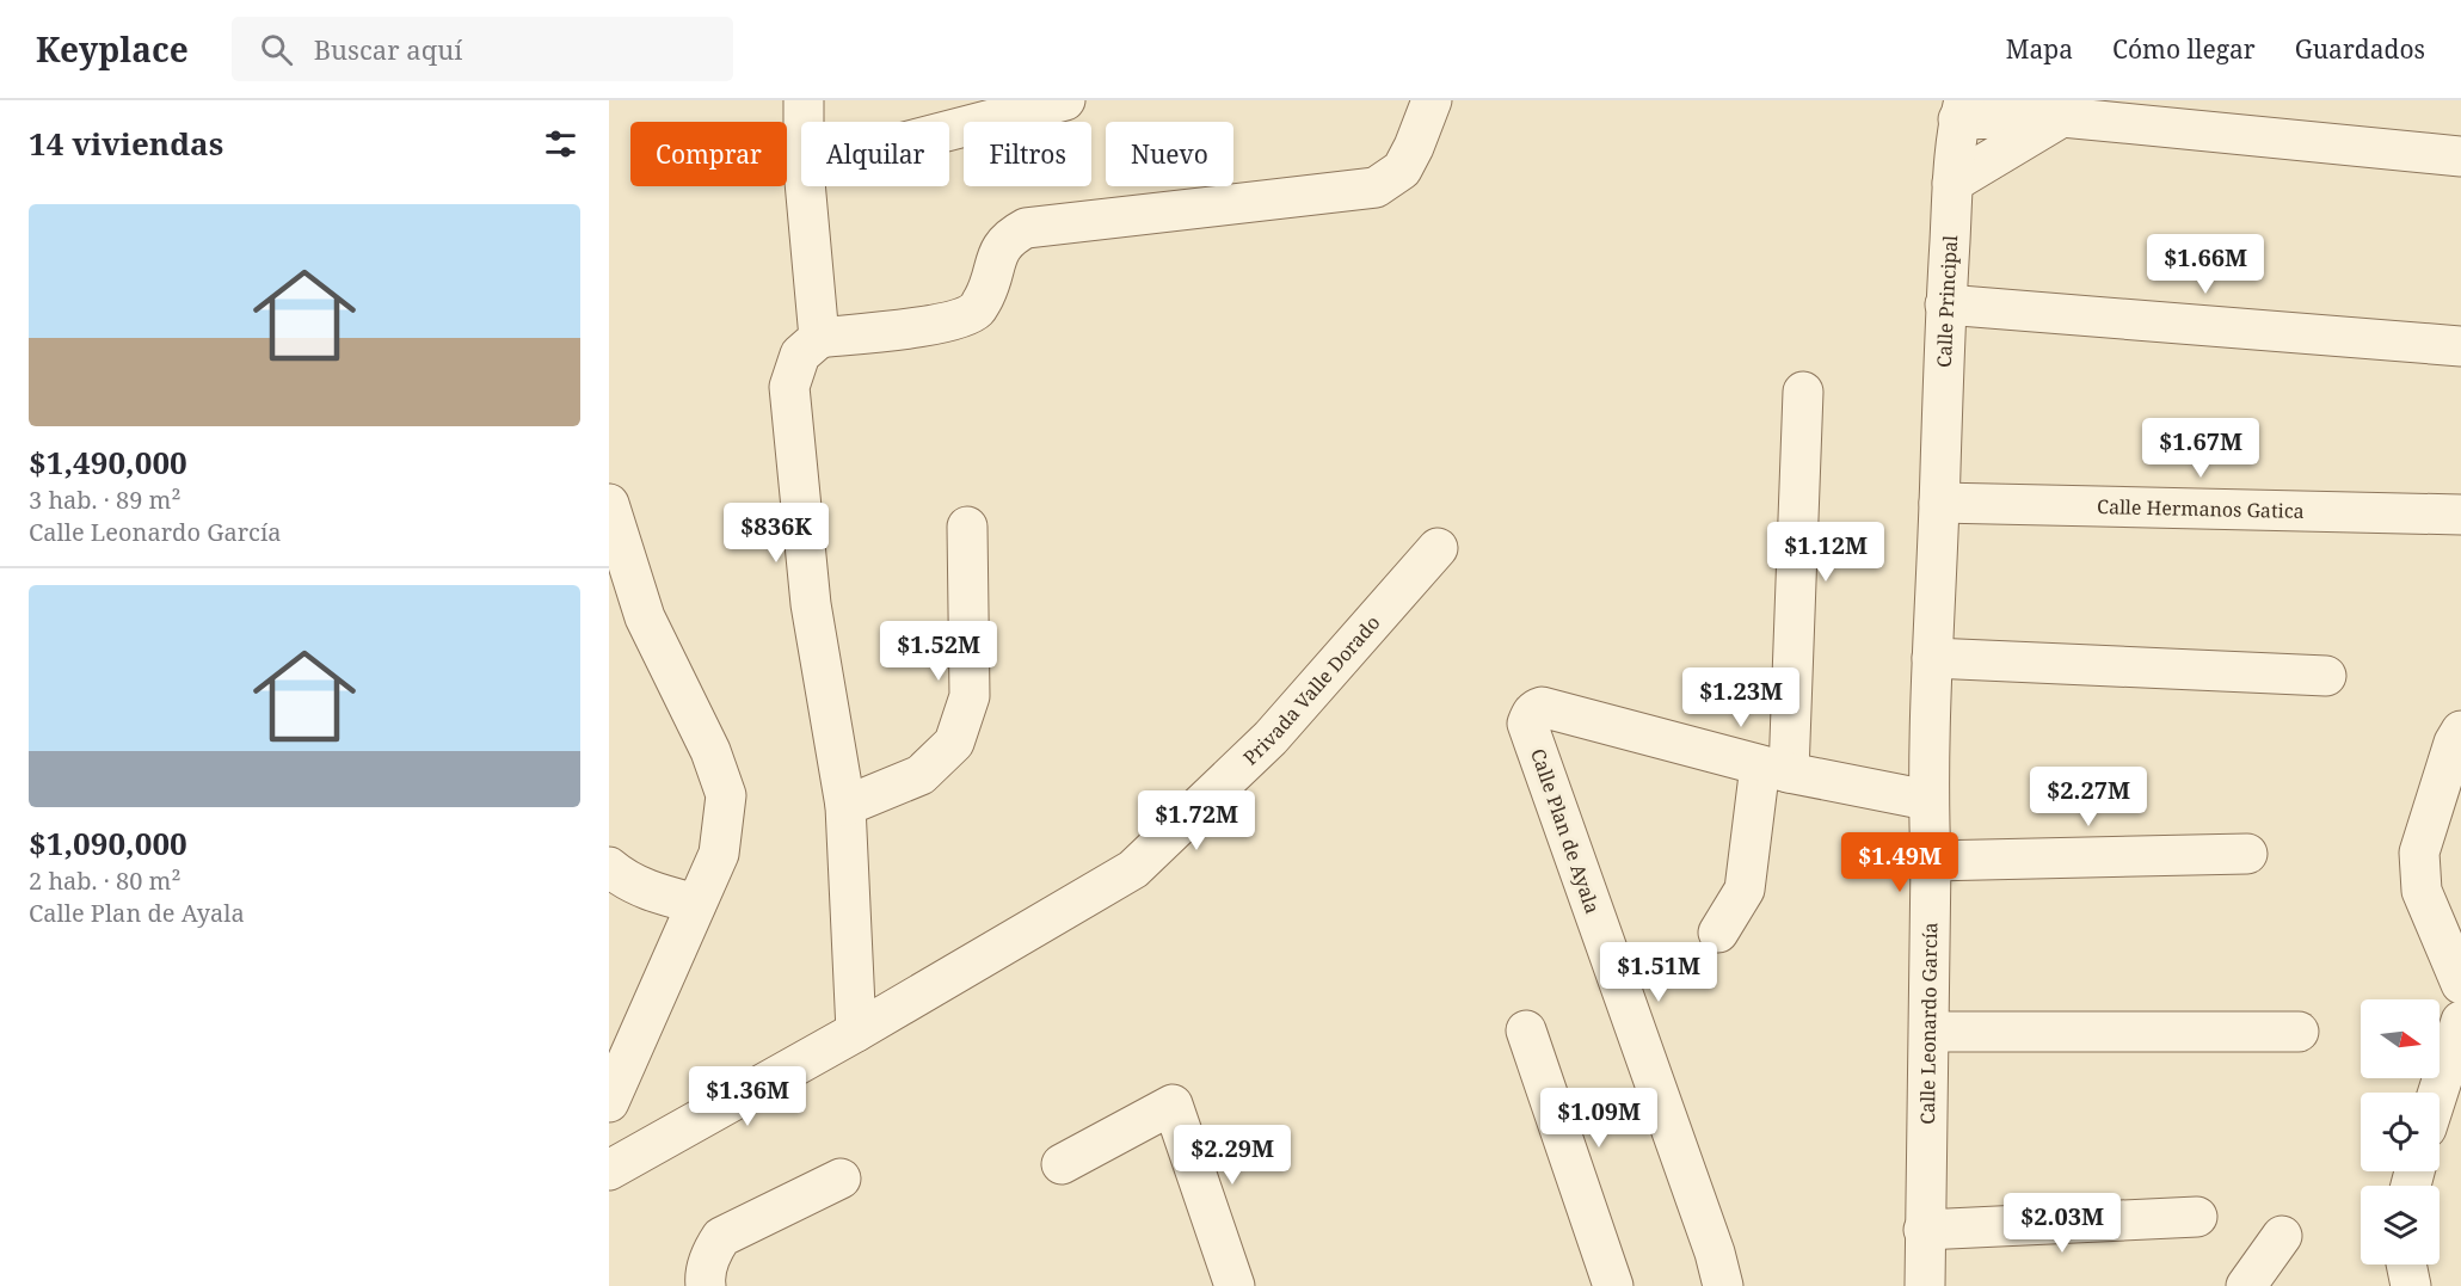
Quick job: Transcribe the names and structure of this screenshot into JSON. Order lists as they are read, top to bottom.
{
  "streets": {
    "street": [
      "Calle Principal",
      "Calle Hermanos Gatica",
      "Privada Valle Dorado",
      "Calle Plan de Ayala",
      "Calle Leonardo García"
    ]
  },
  "crossings": [
    ["Calle Principal", "Calle Hermanos Gatica"],
    ["Calle Principal", "Calle Leonardo García"],
    ["Calle Hermanos Gatica", "Calle Leonardo García"]
  ],
  "north": "right",
  "page": {
    "header": "Keyplace",
    "search": "Buscar aquí",
    "nav": ["Mapa", "Cómo llegar", "Guardados"],
    "heading": "14 viviendas",
    "chip": [
      "Comprar",
      "Alquilar",
      "Filtros",
      "Nuevo"
    ],
    "list": [
      {
        "name": "$1,490,000",
        "note": "3 hab. · 89 m² · Calle Leonardo García"
      },
      {
        "name": "$1,090,000",
        "note": "2 hab. · 80 m² · Calle Plan de Ayala"
      }
    ],
    "price": [
      "$1.66M",
      "$1.67M",
      "$836K",
      "$1.12M",
      "$1.52M",
      "$1.23M",
      "$2.27M",
      "$1.72M",
      "$1.49M",
      "$1.51M",
      "$1.36M",
      "$1.09M",
      "$2.29M",
      "$2.03M"
    ]
  }
}
